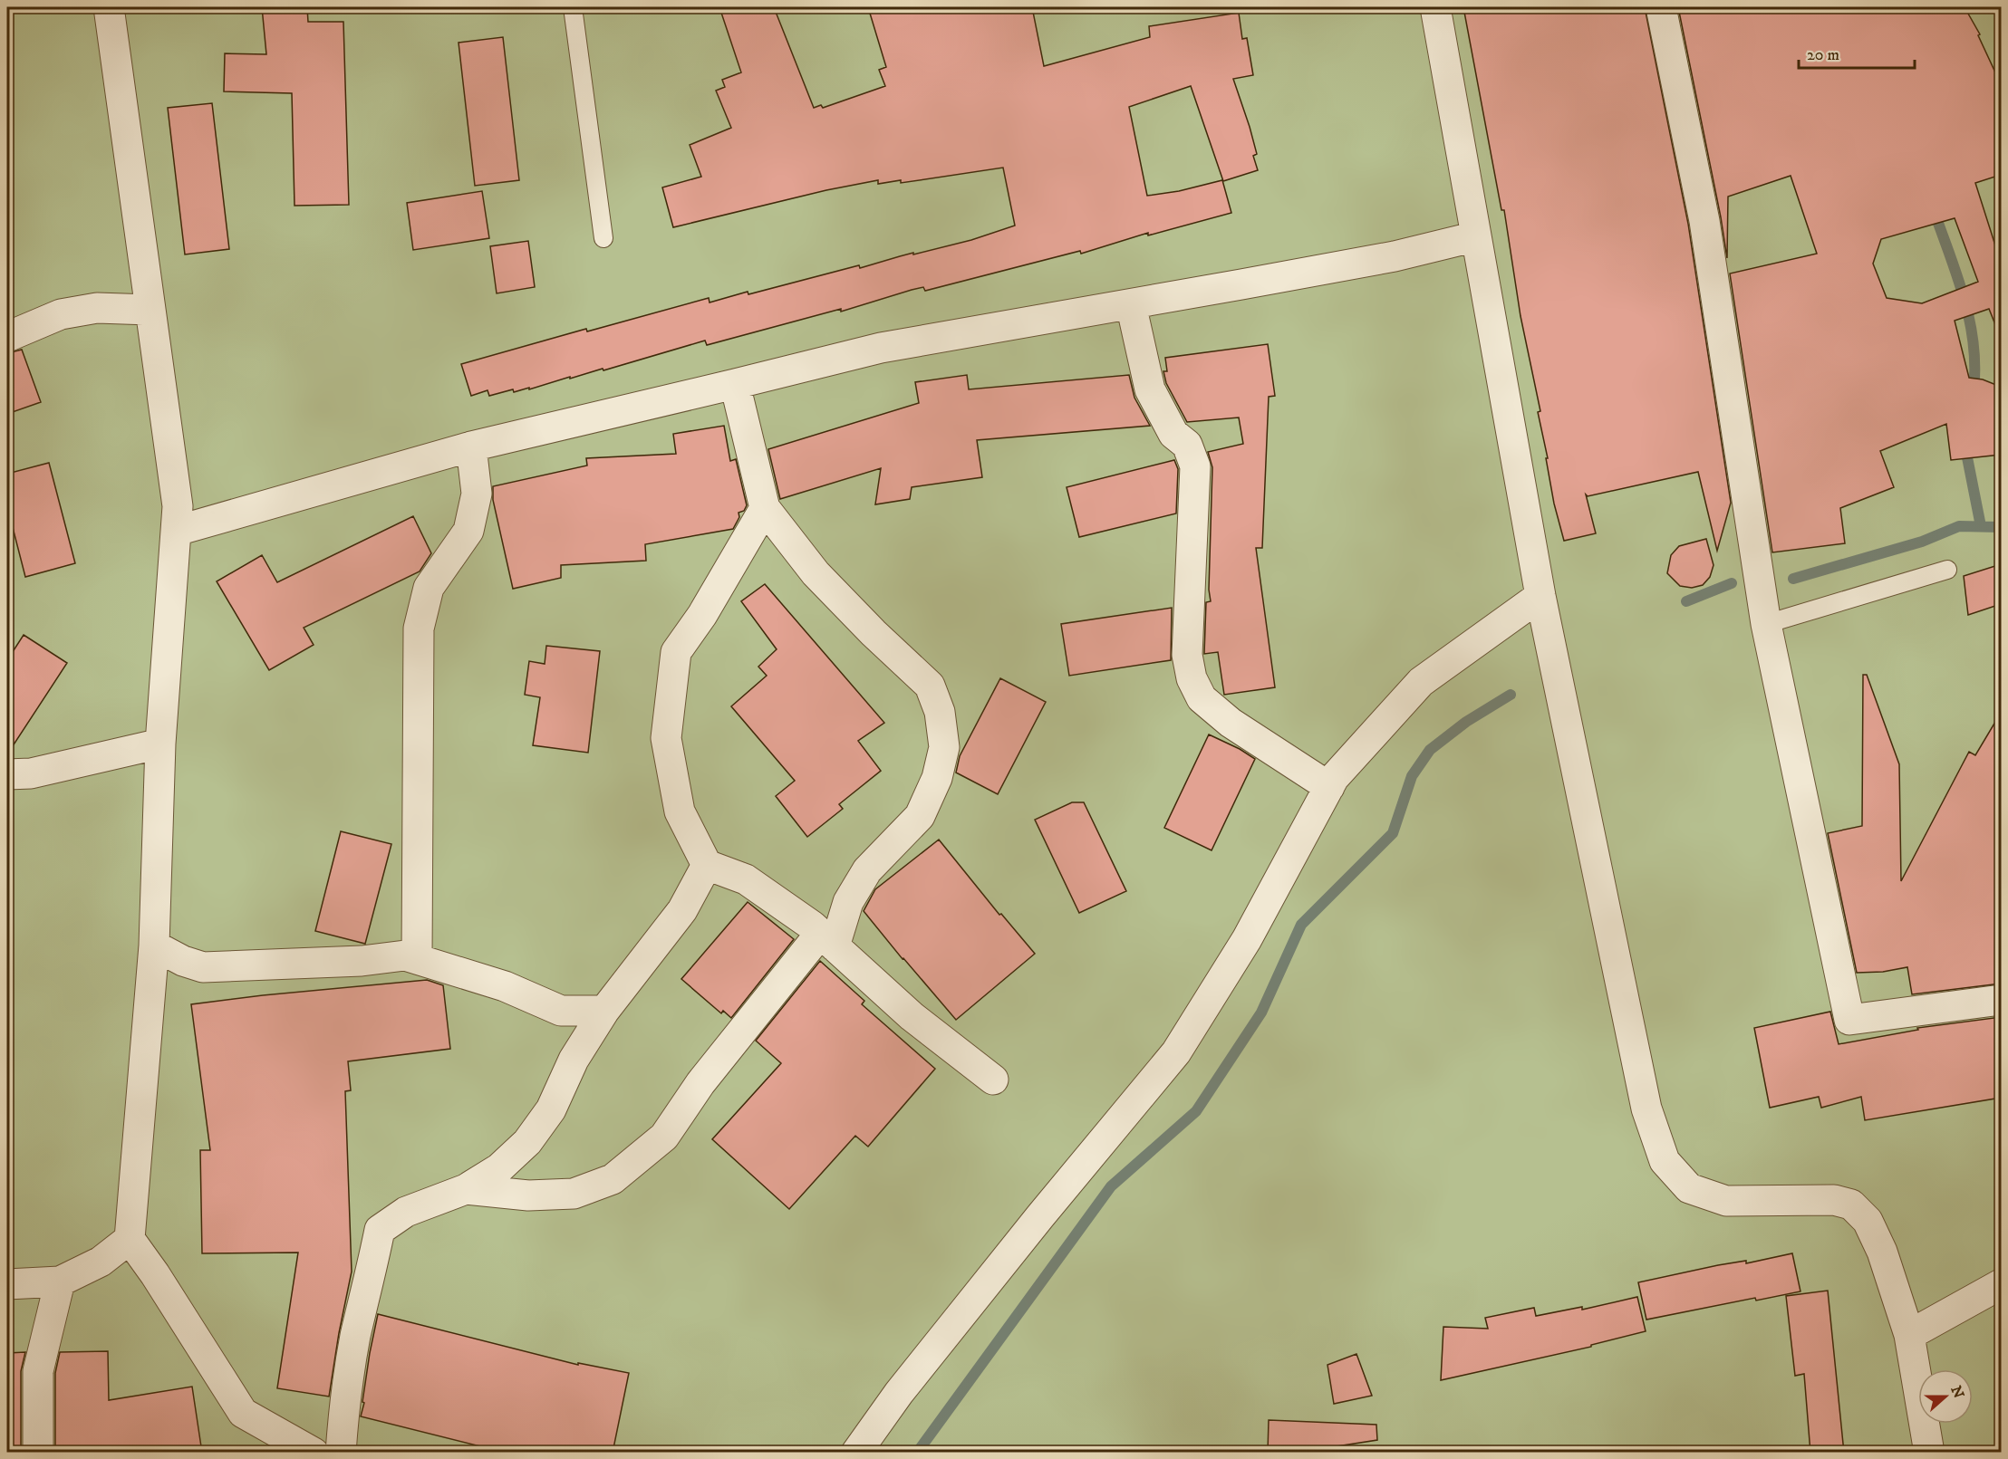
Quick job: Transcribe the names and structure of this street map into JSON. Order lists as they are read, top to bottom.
{
  "scale_bar": "20 m",
  "north": "right"
}
